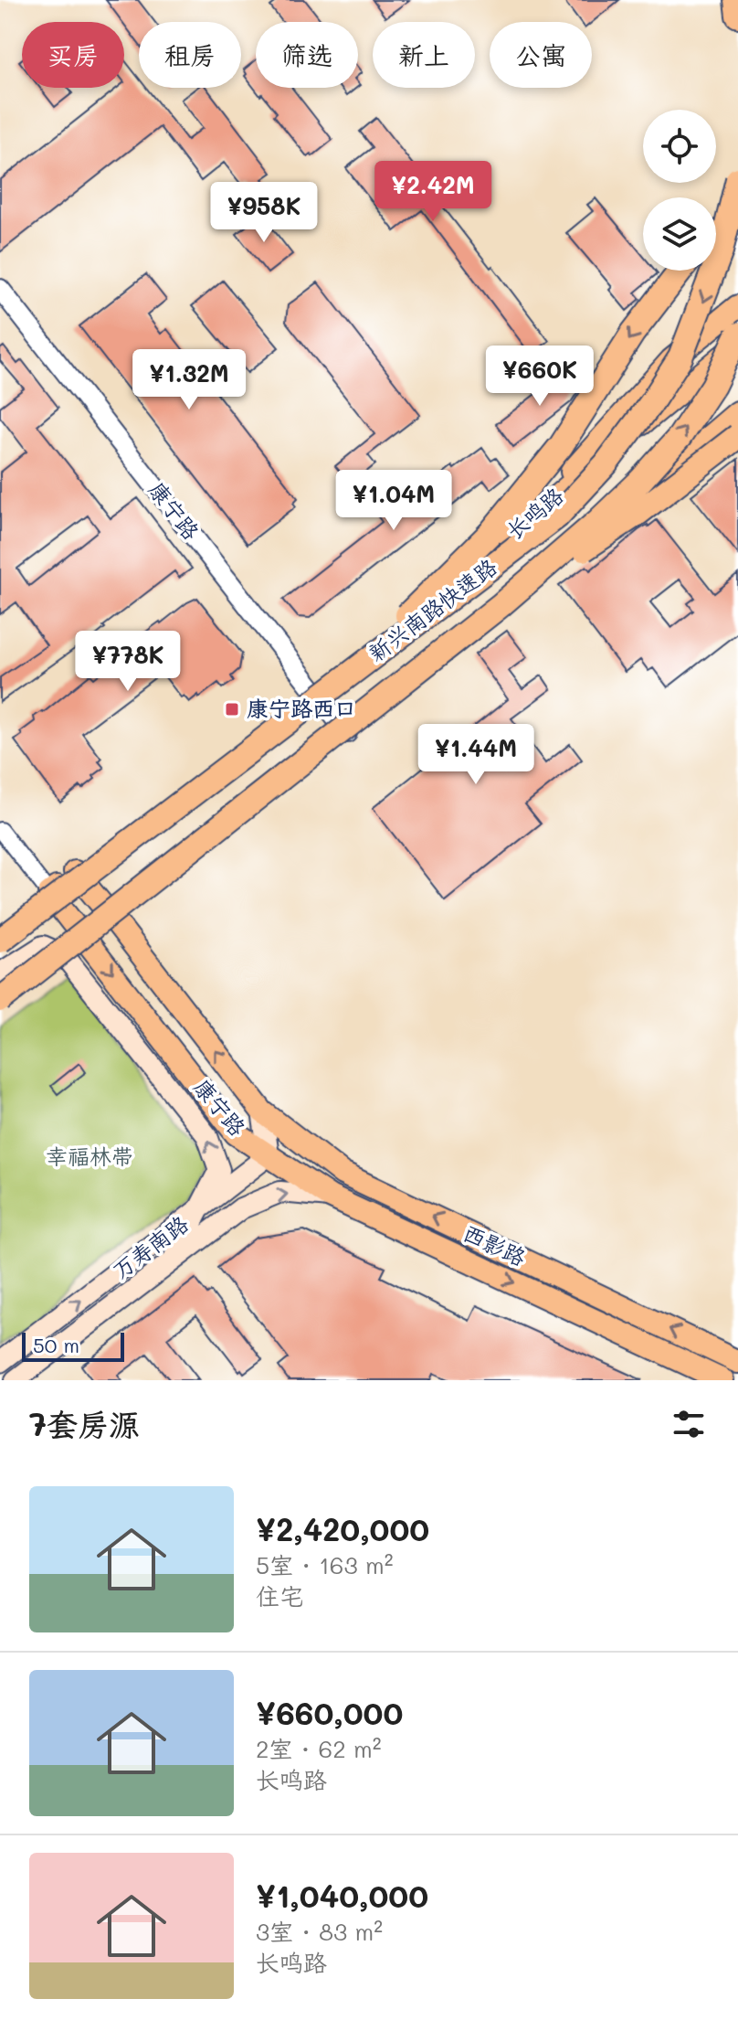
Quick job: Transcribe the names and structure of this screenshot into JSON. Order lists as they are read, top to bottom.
{
  "streets": {
    "highway": ["新兴南路快速路"],
    "main road": [
      "康宁路",
      "长鸣路",
      "西影路",
      "万寿南路"
    ]
  },
  "crossings": [
    ["康宁路", "长鸣路"],
    ["康宁路", "西影路"],
    ["康宁路", "万寿南路"],
    ["长鸣路", "西影路"],
    ["西影路", "万寿南路"]
  ],
  "parks": ["幸福林带"],
  "places": {
    "transit": ["康宁路西口"]
  },
  "scale_bar": "50 m",
  "page": {
    "chip": [
      "买房",
      "租房",
      "筛选",
      "新上",
      "公寓"
    ],
    "price": [
      "¥2.42M",
      "¥958K",
      "¥660K",
      "¥1.32M",
      "¥1.04M",
      "¥778K",
      "¥1.44M"
    ],
    "scale": "50 m",
    "heading": "7套房源",
    "list": [
      {
        "name": "¥2,420,000",
        "note": "5室 · 163 m² · 住宅"
      },
      {
        "name": "¥660,000",
        "note": "2室 · 62 m² · 长鸣路"
      },
      {
        "name": "¥1,040,000",
        "note": "3室 · 83 m² · 长鸣路"
      }
    ]
  }
}
